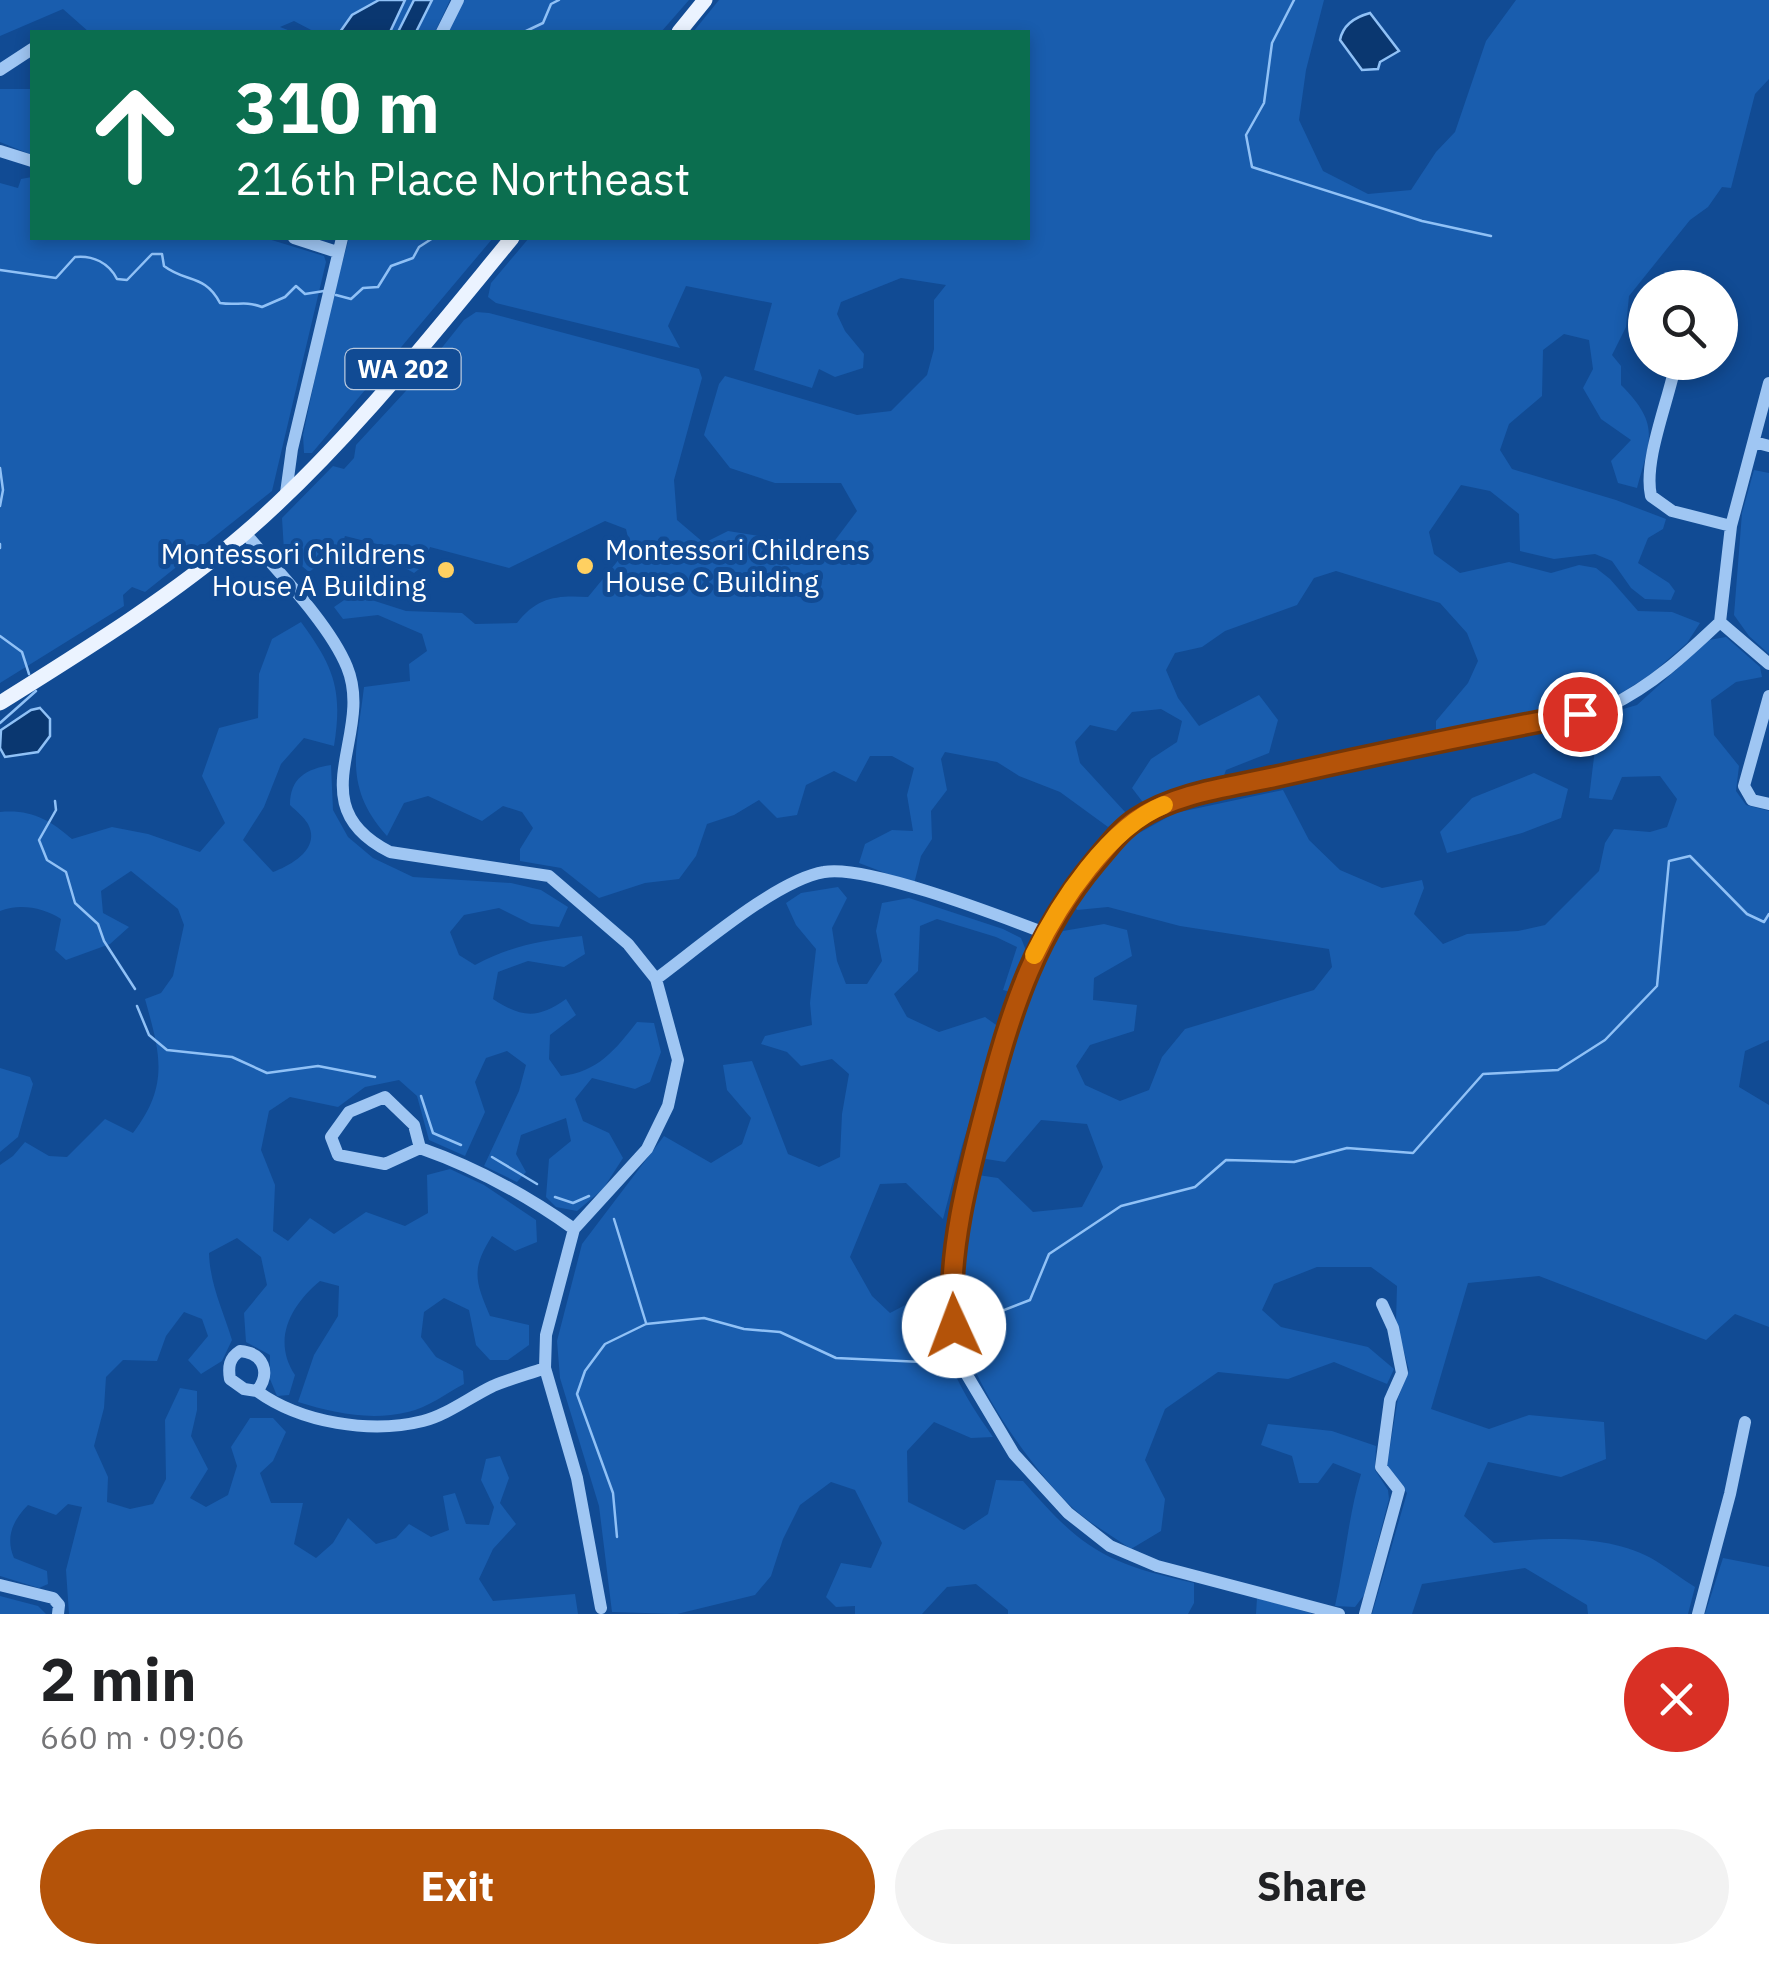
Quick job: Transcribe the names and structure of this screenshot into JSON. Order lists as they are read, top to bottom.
{
  "streets": {
    "main road": ["WA 202"]
  },
  "places": ["Montessori Childrens House C Building", "Montessori Childrens House A Building"],
  "page": {
    "turn": ["310 m", "216th Place Northeast"],
    "heading": ["2 min", "660 m · 09:06"],
    "buttons": ["Exit", "Share"]
  }
}
